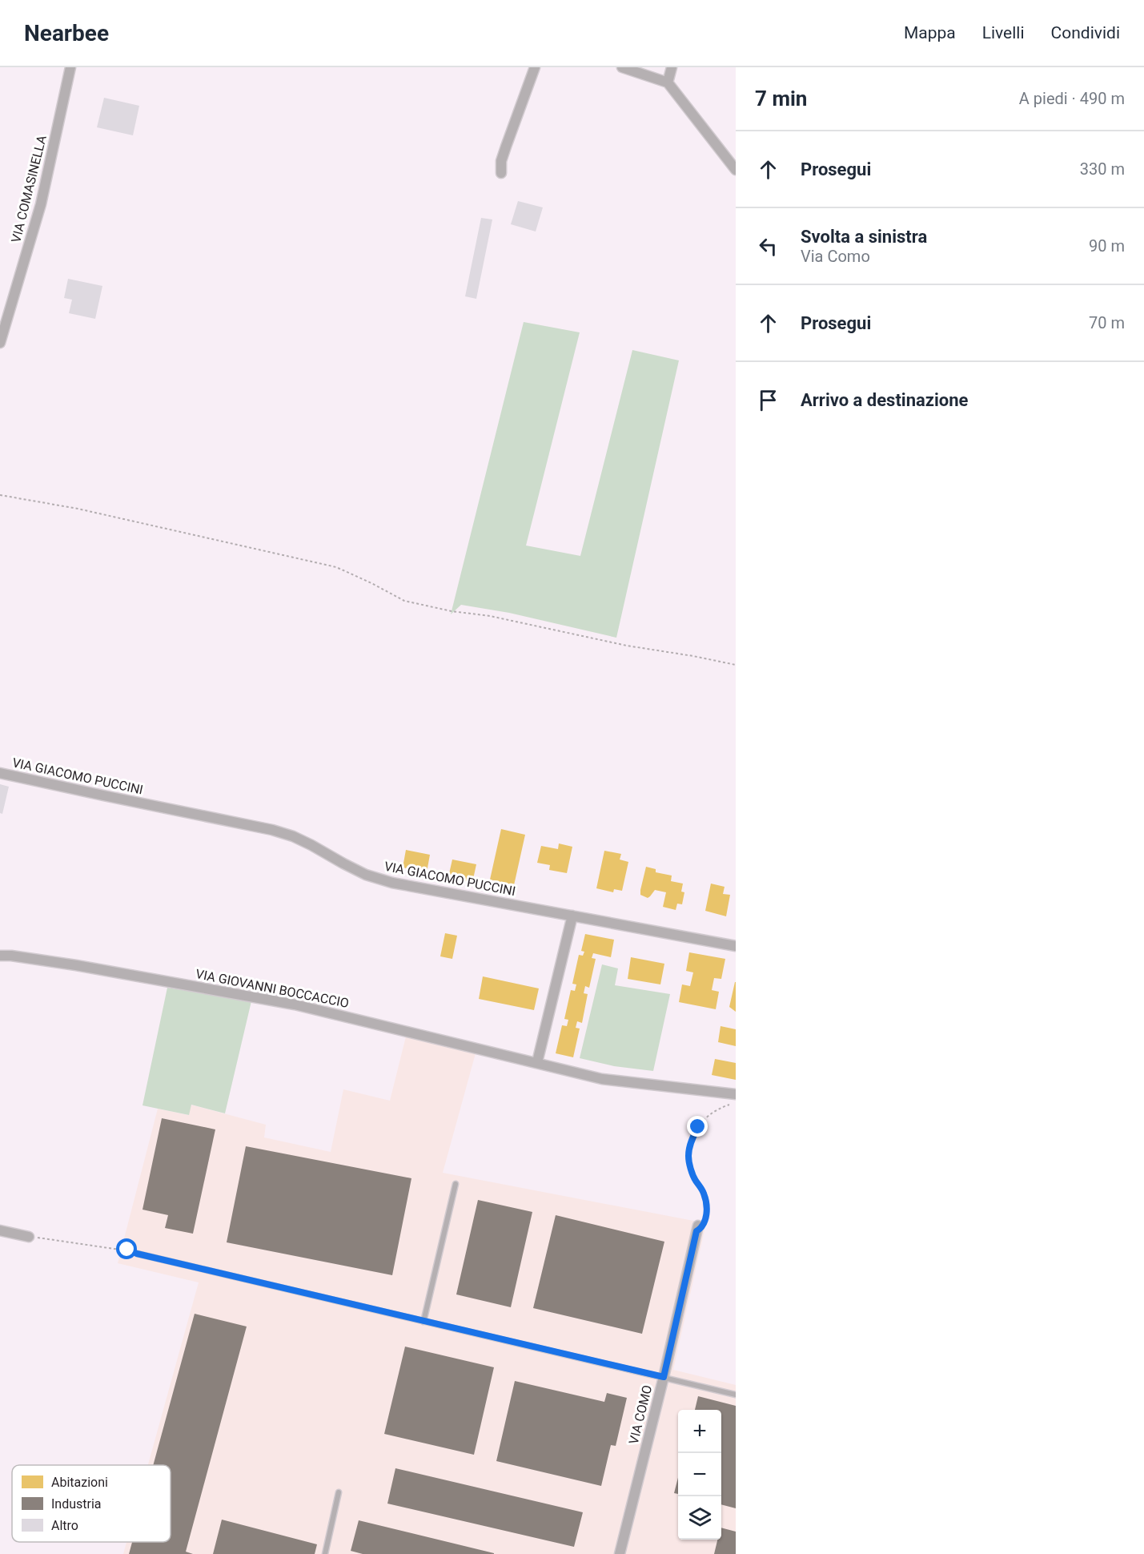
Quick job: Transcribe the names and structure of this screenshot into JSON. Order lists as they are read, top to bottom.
{
  "streets": {
    "street": [
      "VIA COMASINELLA",
      "VIA GIACOMO PUCCINI",
      "VIA GIOVANNI BOCCACCIO",
      "VIA COMO"
    ]
  },
  "legend": ["Abitazioni", "Industria", "Altro"],
  "page": {
    "header": "Nearbee",
    "nav": ["Mappa", "Livelli", "Condividi"],
    "heading": ["7 min", "A piedi · 490 m"],
    "list": [
      ["Prosegui", "330 m"],
      ["Svolta a sinistra", "Via Como", "90 m"],
      ["Prosegui", "70 m"],
      "Arrivo a destinazione"
    ],
    "map_buttons": ["+", "−"]
  }
}
